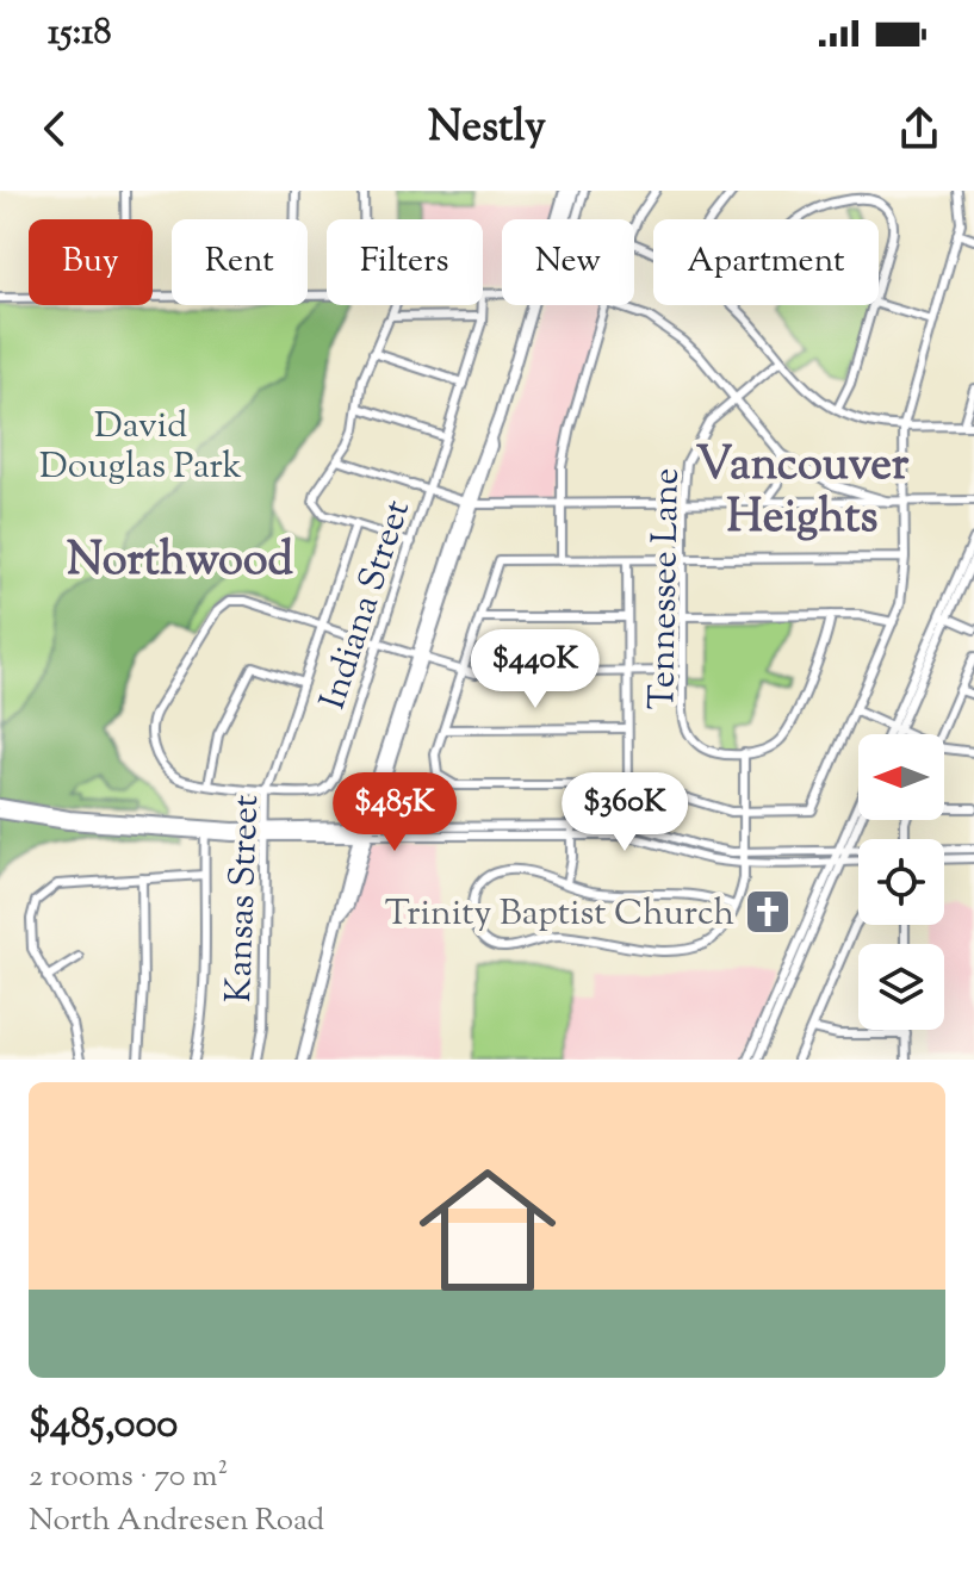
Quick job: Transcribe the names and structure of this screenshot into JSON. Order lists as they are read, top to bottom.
{
  "streets": {
    "street": ["Tennessee Lane", "Indiana Street", "Kansas Street"]
  },
  "crossings": [
    ["Indiana Street", "Kansas Street"]
  ],
  "districts": ["Vancouver Heights", "Northwood"],
  "parks": ["David Douglas Park"],
  "places": {
    "church": ["Trinity Baptist Church"]
  },
  "north": "left",
  "page": {
    "status": "15:18",
    "header": "Nestly",
    "chip": [
      "Buy",
      "Rent",
      "Filters",
      "New",
      "Apartment"
    ],
    "price": ["$440K", "$485K", "$360K"],
    "list": [
      {
        "name": "$485,000",
        "note": "2 rooms · 70 m² · North Andresen Road"
      }
    ]
  }
}
